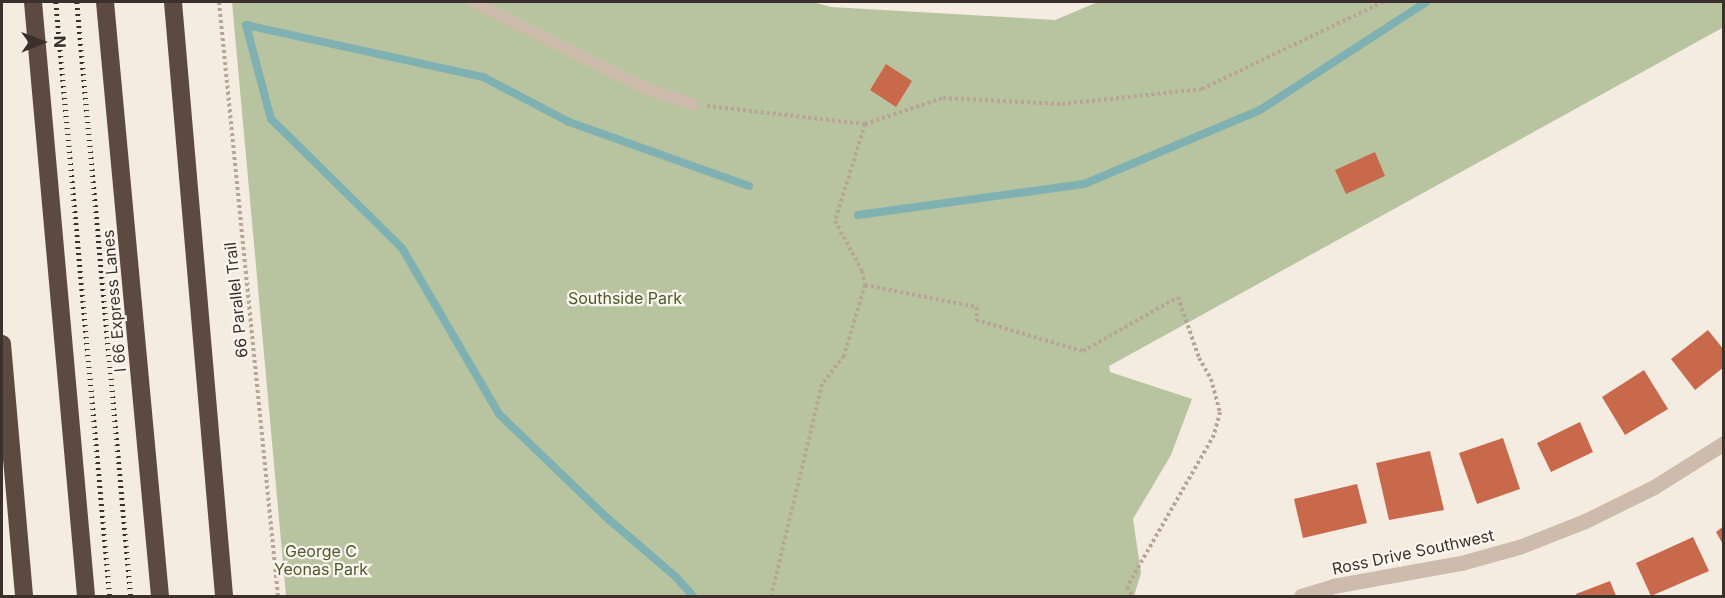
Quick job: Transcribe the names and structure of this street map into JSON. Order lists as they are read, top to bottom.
{
  "streets": {
    "highway": ["I 66 Express Lanes"],
    "street": ["Ross Drive Southwest"],
    "path": ["66 Parallel Trail"]
  },
  "parks": ["Southside Park", "George C Yeonas Park"],
  "north": "right"
}
